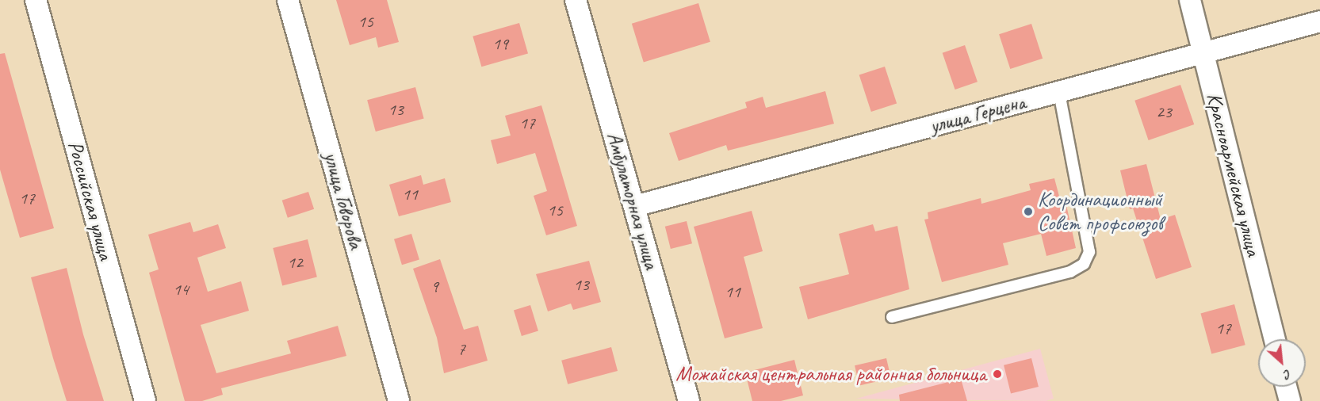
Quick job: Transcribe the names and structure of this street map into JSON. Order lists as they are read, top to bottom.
{
  "streets": {
    "street": [
      "улица Герцена",
      "Красноармейская улица",
      "Российская улица",
      "улица Говорова",
      "Амбулаторная улица"
    ]
  },
  "crossings": [
    ["улица Герцена", "Красноармейская улица"],
    ["улица Герцена", "Амбулаторная улица"]
  ],
  "places": ["Координационный Совет профсоюзов", "Можайская центральная районная больница"],
  "house_numbers": [
    "15",
    "19",
    "13",
    "23",
    "17",
    "11",
    "17",
    "15",
    "12",
    "13",
    "9",
    "14",
    "11",
    "17",
    "7"
  ],
  "north": "bottom right"
}
